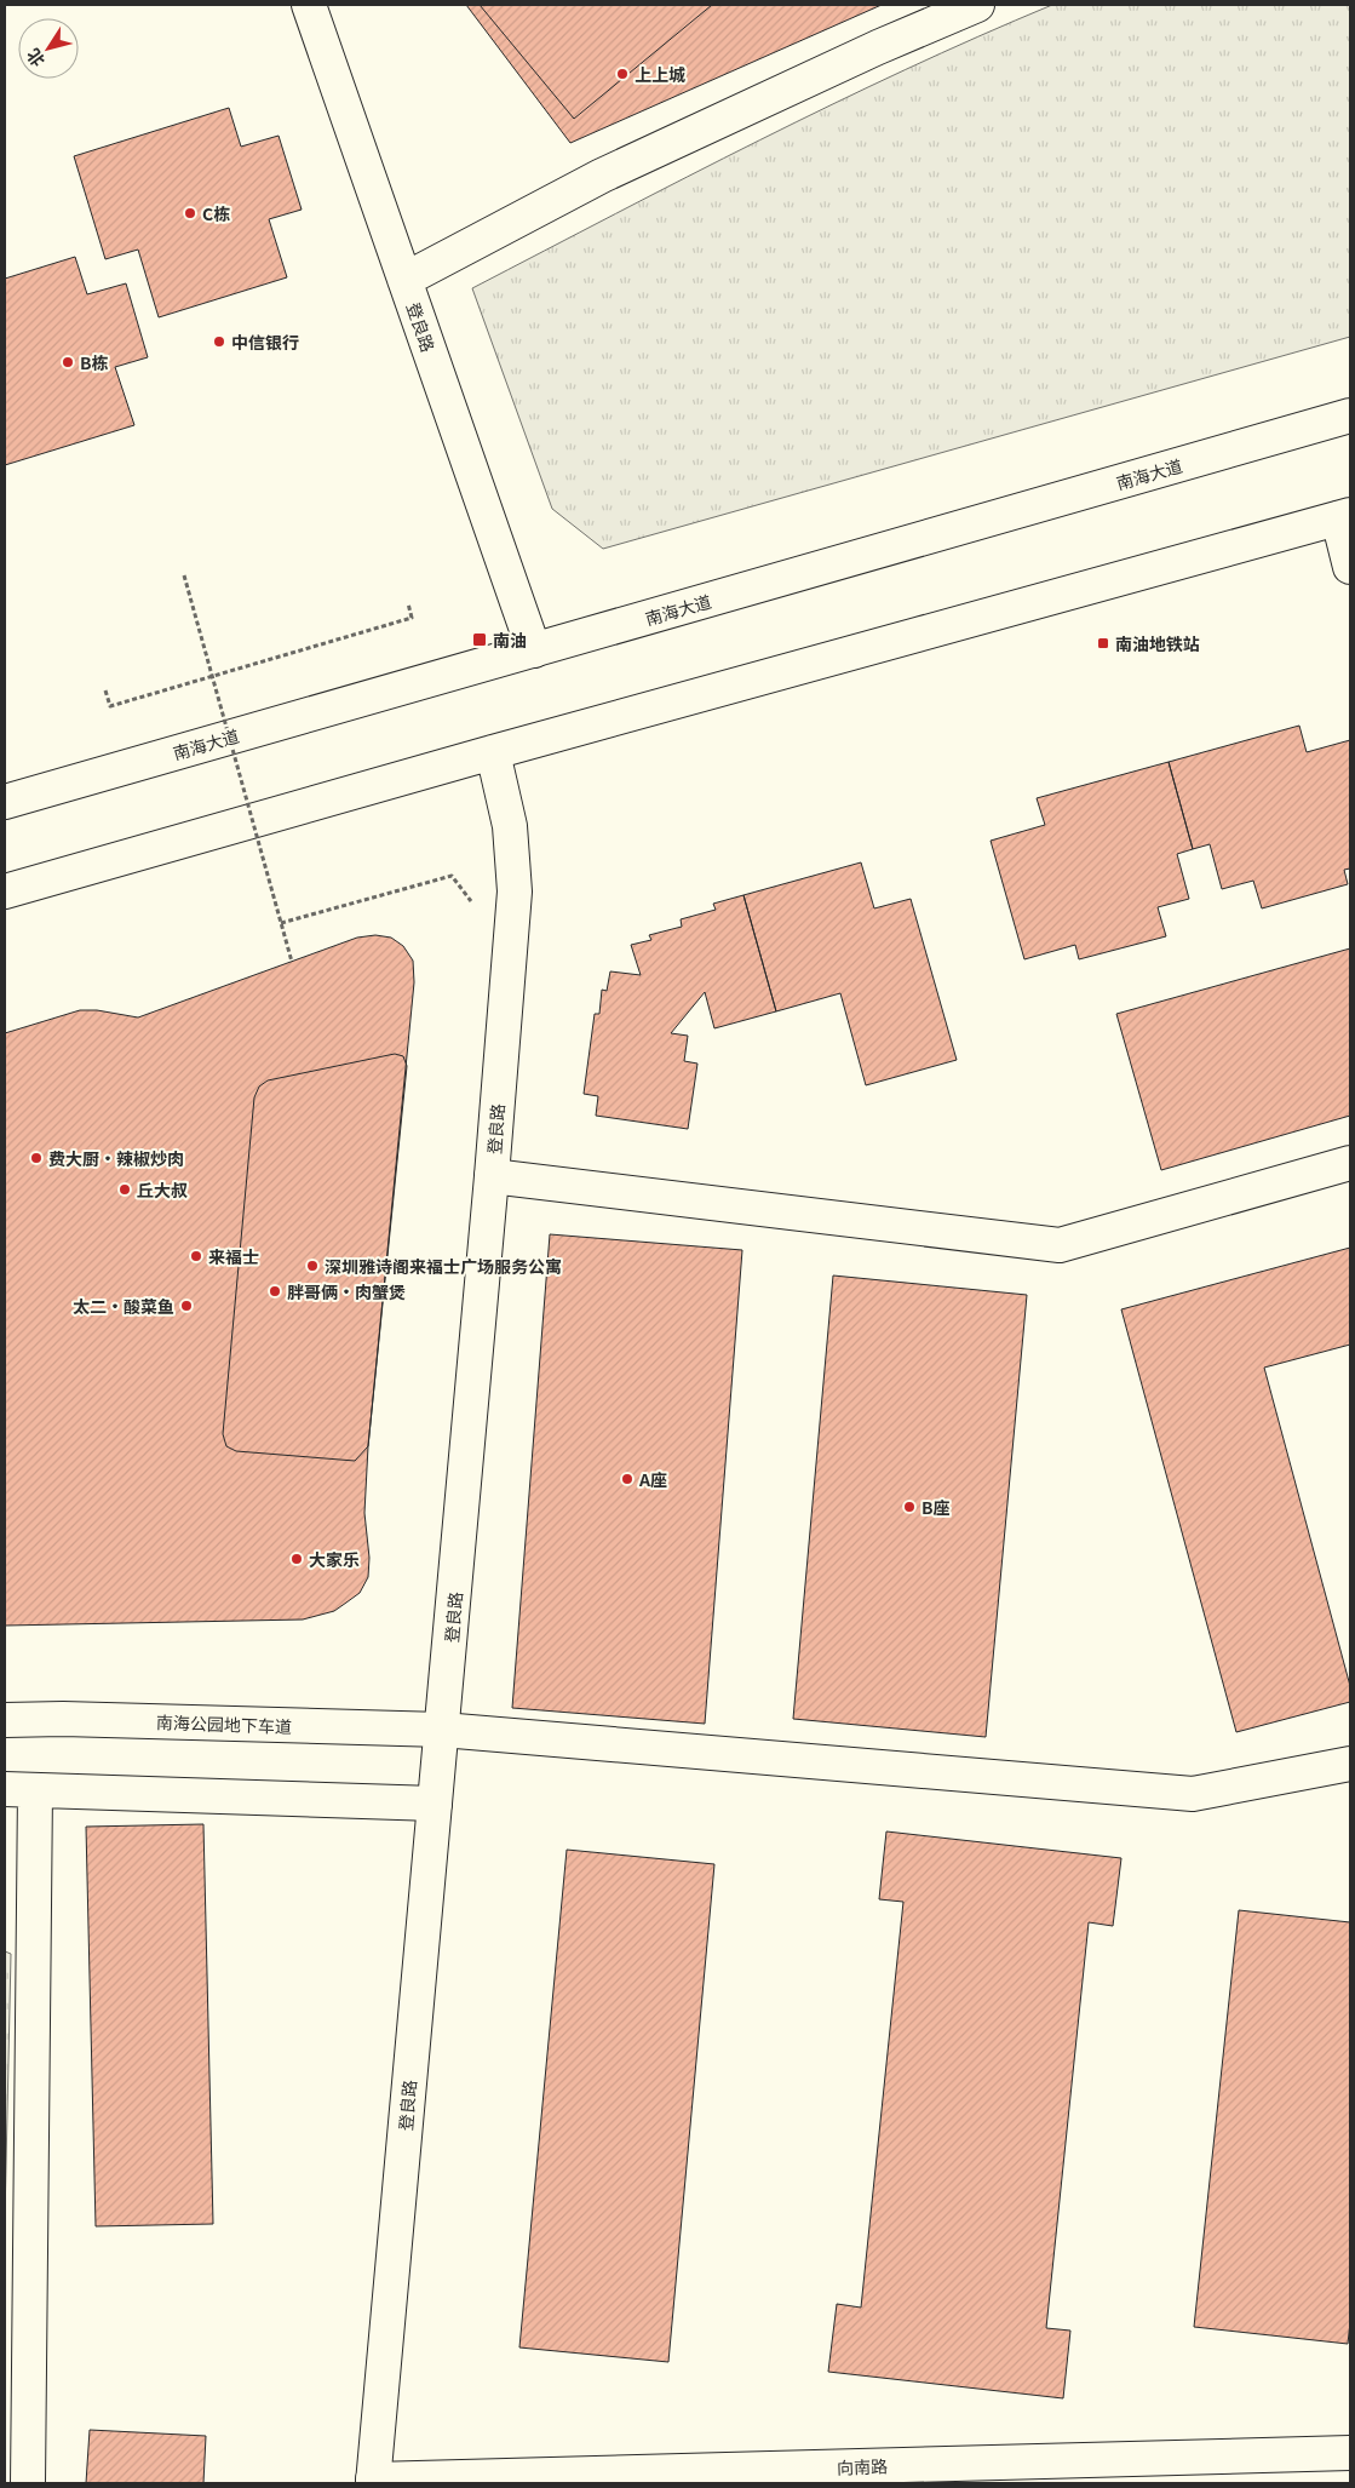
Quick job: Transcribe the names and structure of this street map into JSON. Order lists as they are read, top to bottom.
{
  "streets": {
    "street": [
      "登良路",
      "南海大道",
      "南海公园地下车道",
      "向南路"
    ]
  },
  "crossings": [
    ["登良路", "南海大道"],
    ["登良路", "南海公园地下车道"],
    ["登良路", "向南路"]
  ],
  "places": {
    "other": [
      "上上城",
      "C栋",
      "中信银行",
      "B栋",
      "费大厨·辣椒炒肉",
      "丘大叔",
      "来福士",
      "深圳雅诗阁来福士广场服务公寓",
      "胖哥俩·肉蟹煲",
      "太二·酸菜鱼",
      "A座",
      "B座",
      "大家乐"
    ],
    "transit": ["南油", "南油地铁站"]
  },
  "north": "bottom left"
}
